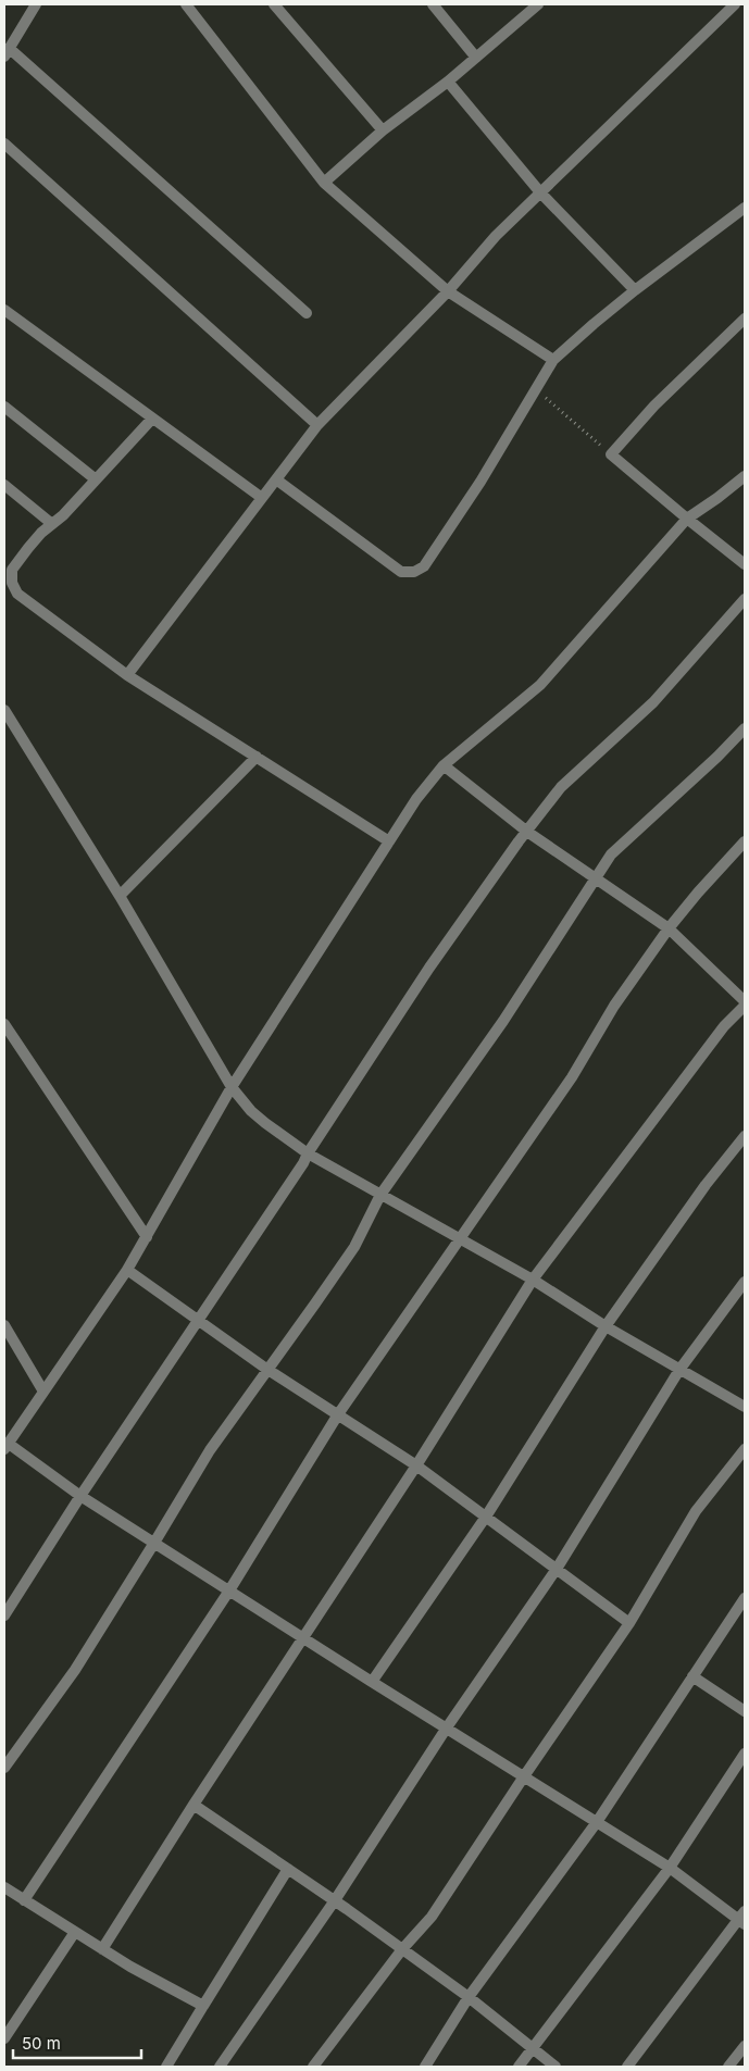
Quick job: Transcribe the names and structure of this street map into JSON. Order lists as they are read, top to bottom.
{
  "scale_bar": "50 m"
}
